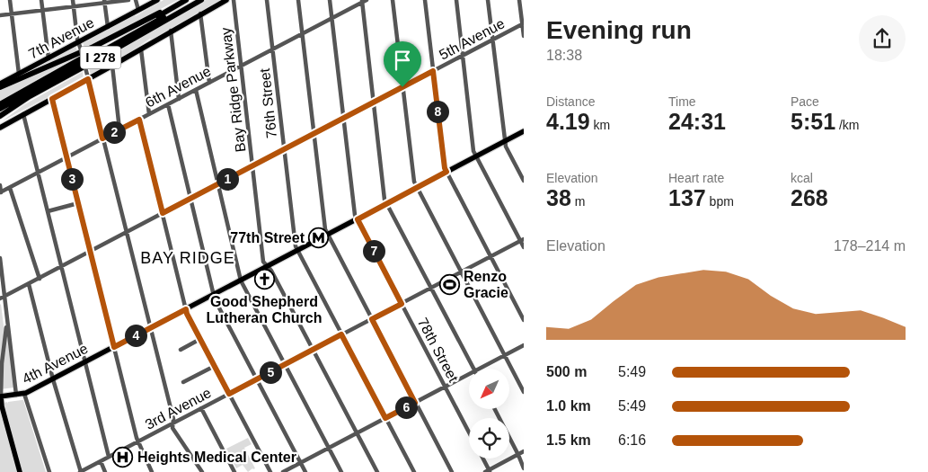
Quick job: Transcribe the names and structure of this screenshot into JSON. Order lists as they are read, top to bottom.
{
  "streets": {
    "highway": ["I 278"],
    "main road": ["7th Avenue", "4th Avenue"],
    "street": [
      "5th Avenue",
      "6th Avenue",
      "Bay Ridge Parkway",
      "76th Street",
      "78th Street",
      "3rd Avenue"
    ]
  },
  "crossings": [
    ["5th Avenue", "Bay Ridge Parkway"],
    ["5th Avenue", "76th Street"],
    ["5th Avenue", "78th Street"],
    ["6th Avenue", "Bay Ridge Parkway"],
    ["6th Avenue", "76th Street"],
    ["6th Avenue", "78th Street"],
    ["Bay Ridge Parkway", "4th Avenue"],
    ["Bay Ridge Parkway", "3rd Avenue"],
    ["76th Street", "4th Avenue"],
    ["76th Street", "3rd Avenue"],
    ["78th Street", "4th Avenue"],
    ["78th Street", "3rd Avenue"]
  ],
  "districts": ["BAY RIDGE"],
  "places": {
    "metro station": ["77th Street"],
    "church": ["Good Shepherd Lutheran Church"],
    "sports": ["Renzo Gracie"],
    "hospital": ["Heights Medical Center"]
  },
  "north": "bottom left",
  "page": {
    "heading": ["Evening run", "18:38"],
    "stats": [
      ["Distance", "4.19 km"],
      ["Time", "24:31"],
      ["Pace", "5:51 /km"],
      ["Elevation", "38 m"],
      ["Heart rate", "137 bpm"],
      ["kcal", "268"]
    ],
    "pins": [
      "8",
      "2",
      "1",
      "3",
      "7",
      "4",
      "5",
      "6"
    ],
    "chart": ["Elevation", "178–214 m"],
    "list": [
      {
        "name": "500 m",
        "note": "5:49"
      },
      {
        "name": "1.0 km",
        "note": "5:49"
      },
      {
        "name": "1.5 km",
        "note": "6:16"
      }
    ]
  }
}
